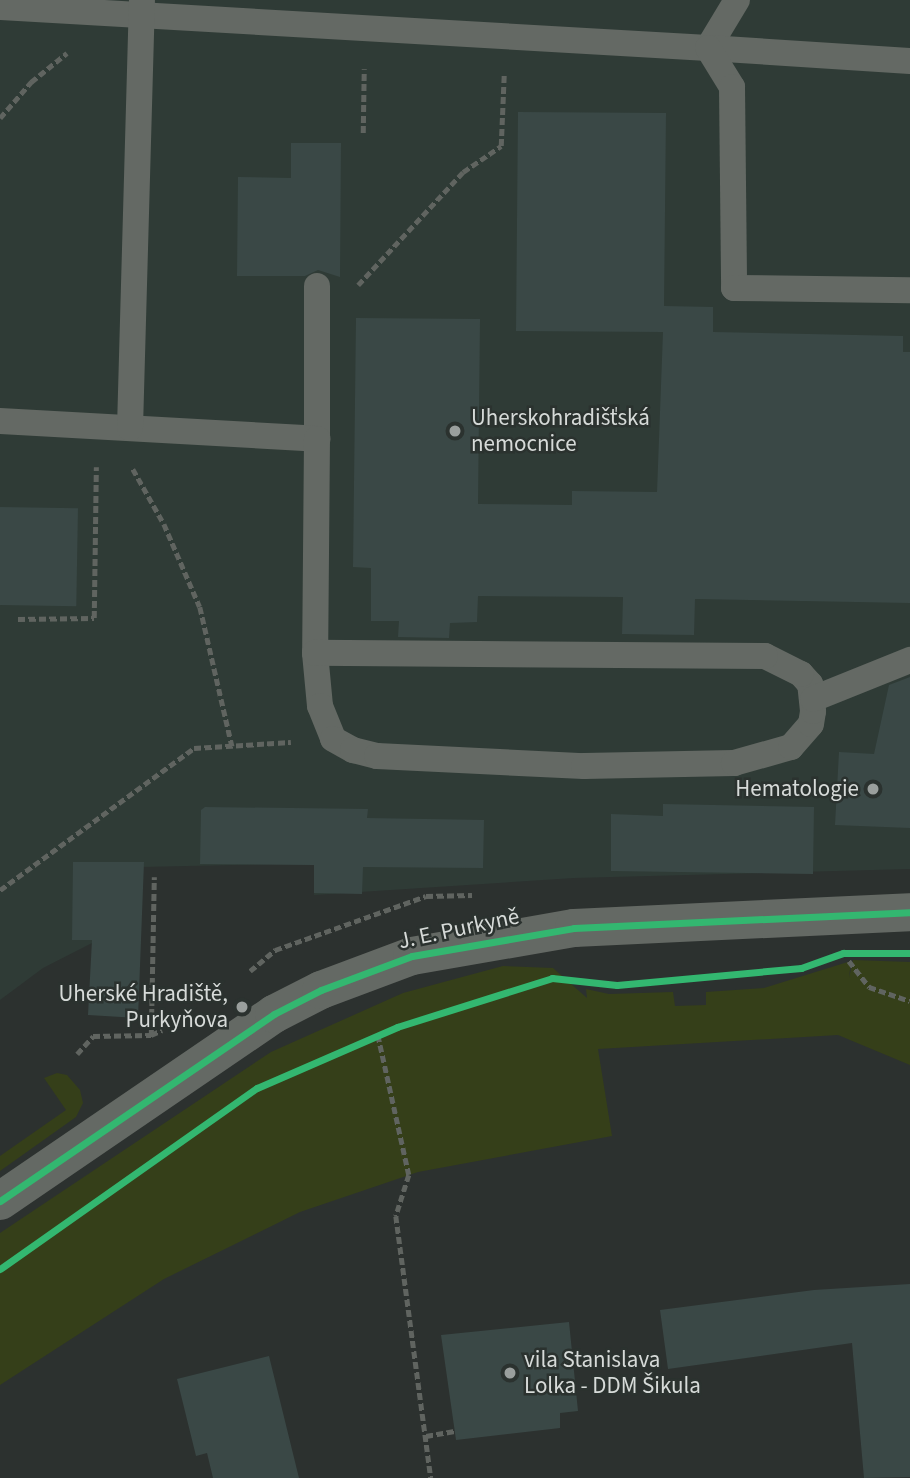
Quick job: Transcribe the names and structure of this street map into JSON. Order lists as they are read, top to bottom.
{
  "streets": {
    "street": ["J. E. Purkyně"]
  },
  "places": [
    "Uherskohradišťská nemocnice",
    "Hematologie",
    "Uherské Hradiště, Purkyňova",
    "vila Stanislava Lolka - DDM Šikula"
  ]
}
